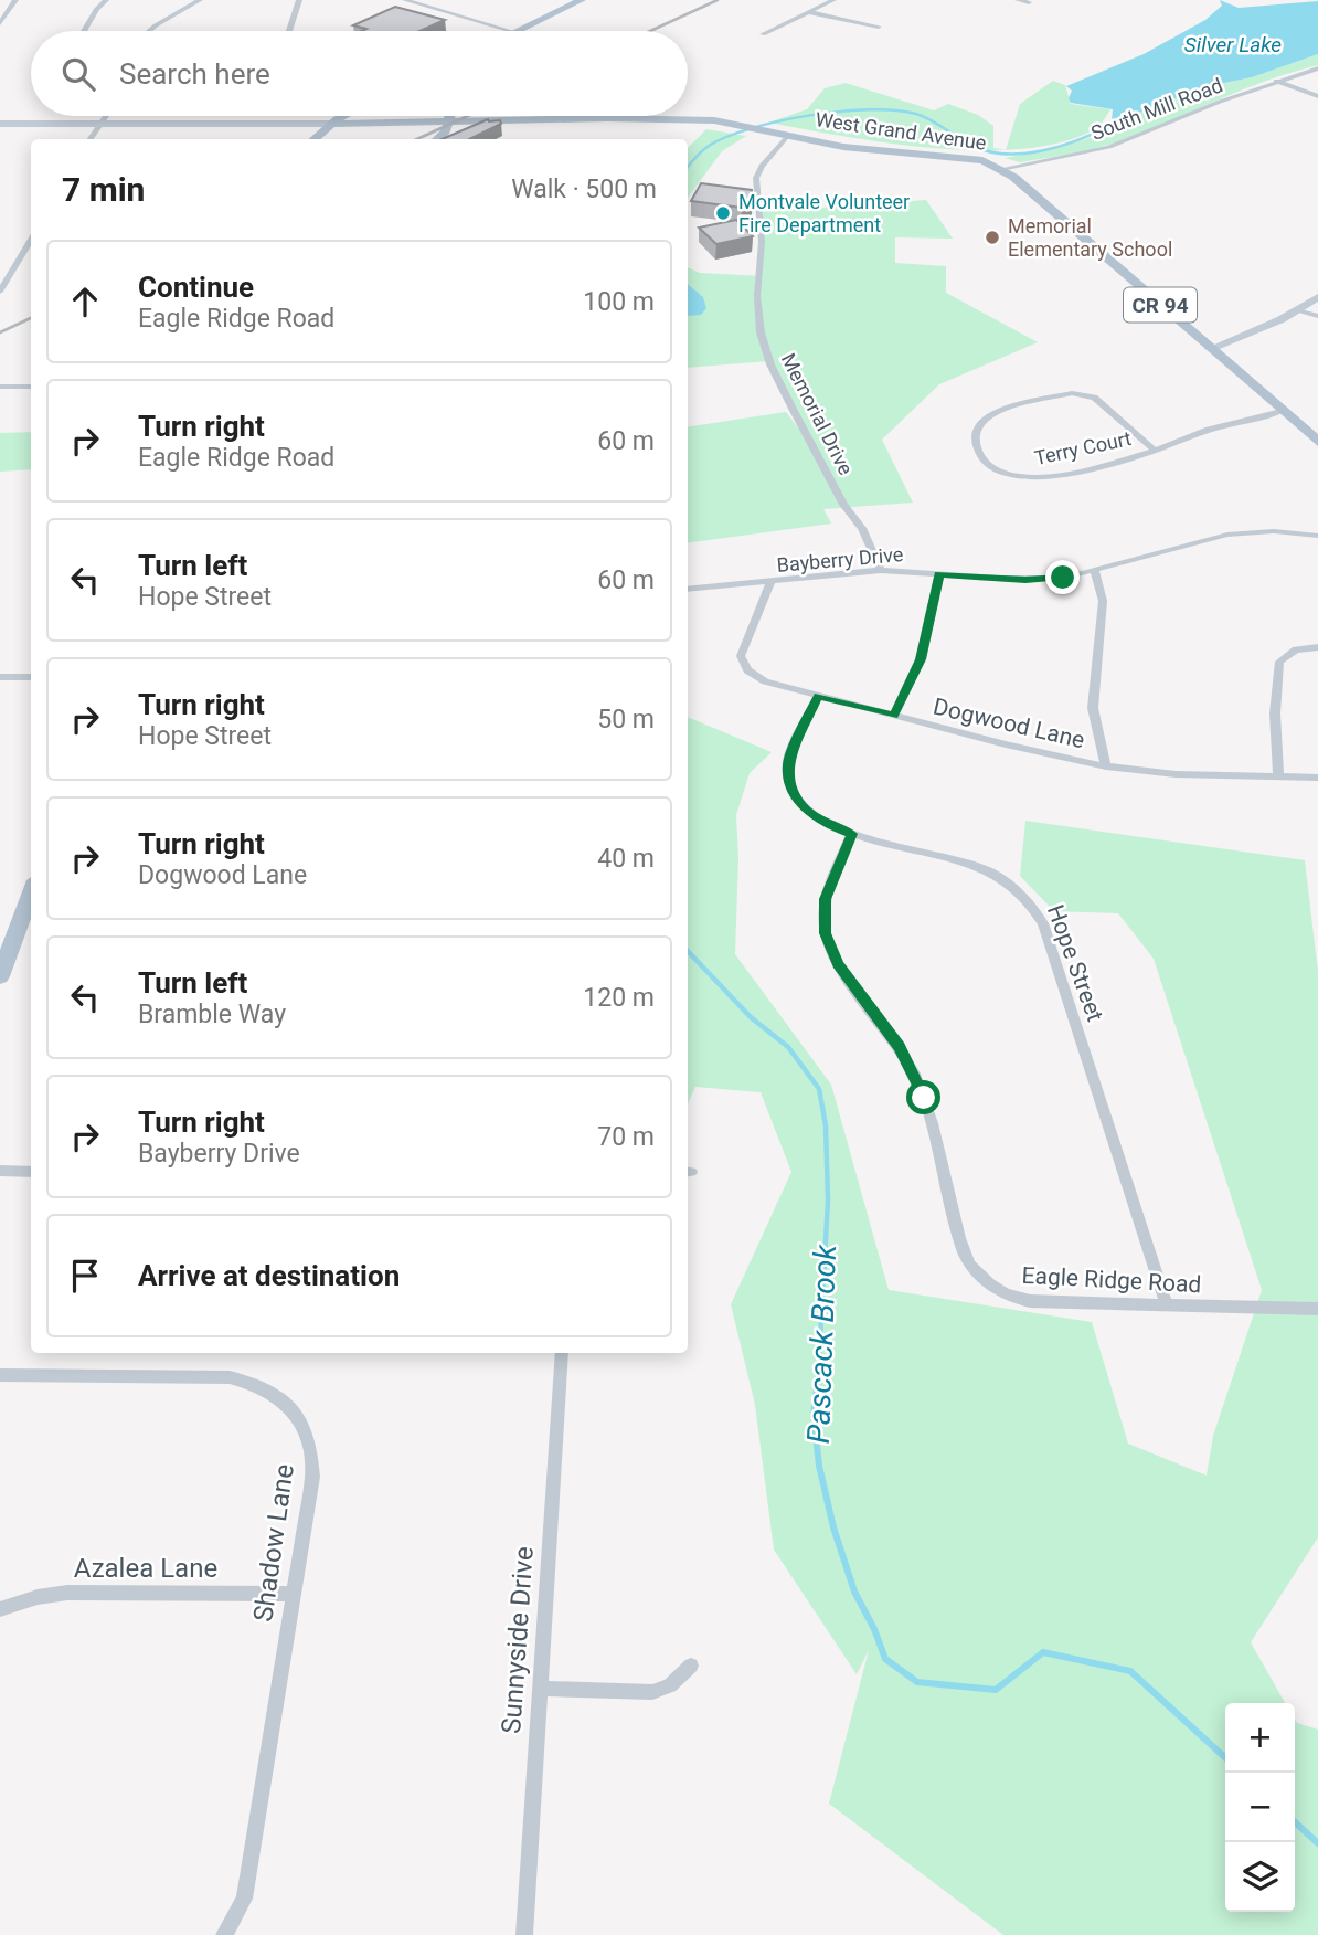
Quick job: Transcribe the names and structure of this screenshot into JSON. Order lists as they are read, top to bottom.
{
  "streets": {
    "main road": ["West Grand Avenue", "CR 94"],
    "street": [
      "South Mill Road",
      "Memorial Drive",
      "Terry Court",
      "Bayberry Drive",
      "Dogwood Lane",
      "Hope Street",
      "Eagle Ridge Road",
      "Shadow Lane",
      "Azalea Lane",
      "Sunnyside Drive"
    ]
  },
  "crossings": [
    ["South Mill Road", "West Grand Avenue"],
    ["West Grand Avenue", "CR 94"],
    ["West Grand Avenue", "Memorial Drive"],
    ["West Grand Avenue", "Terry Court"],
    ["Memorial Drive", "Bayberry Drive"],
    ["Bayberry Drive", "Dogwood Lane"],
    ["Dogwood Lane", "Hope Street"],
    ["Hope Street", "Eagle Ridge Road"],
    ["Shadow Lane", "Azalea Lane"]
  ],
  "water": ["Silver Lake", "Pascack Brook"],
  "places": ["Montvale Volunteer Fire Department", "Memorial Elementary School"],
  "page": {
    "search": "Search here",
    "heading": ["7 min", "Walk · 500 m"],
    "list": [
      ["Continue", "Eagle Ridge Road", "100 m"],
      ["Turn right", "Eagle Ridge Road", "60 m"],
      ["Turn left", "Hope Street", "60 m"],
      ["Turn right", "Hope Street", "50 m"],
      ["Turn right", "Dogwood Lane", "40 m"],
      ["Turn left", "Bramble Way", "120 m"],
      ["Turn right", "Bayberry Drive", "70 m"],
      "Arrive at destination"
    ],
    "map_buttons": ["+", "−"]
  }
}
